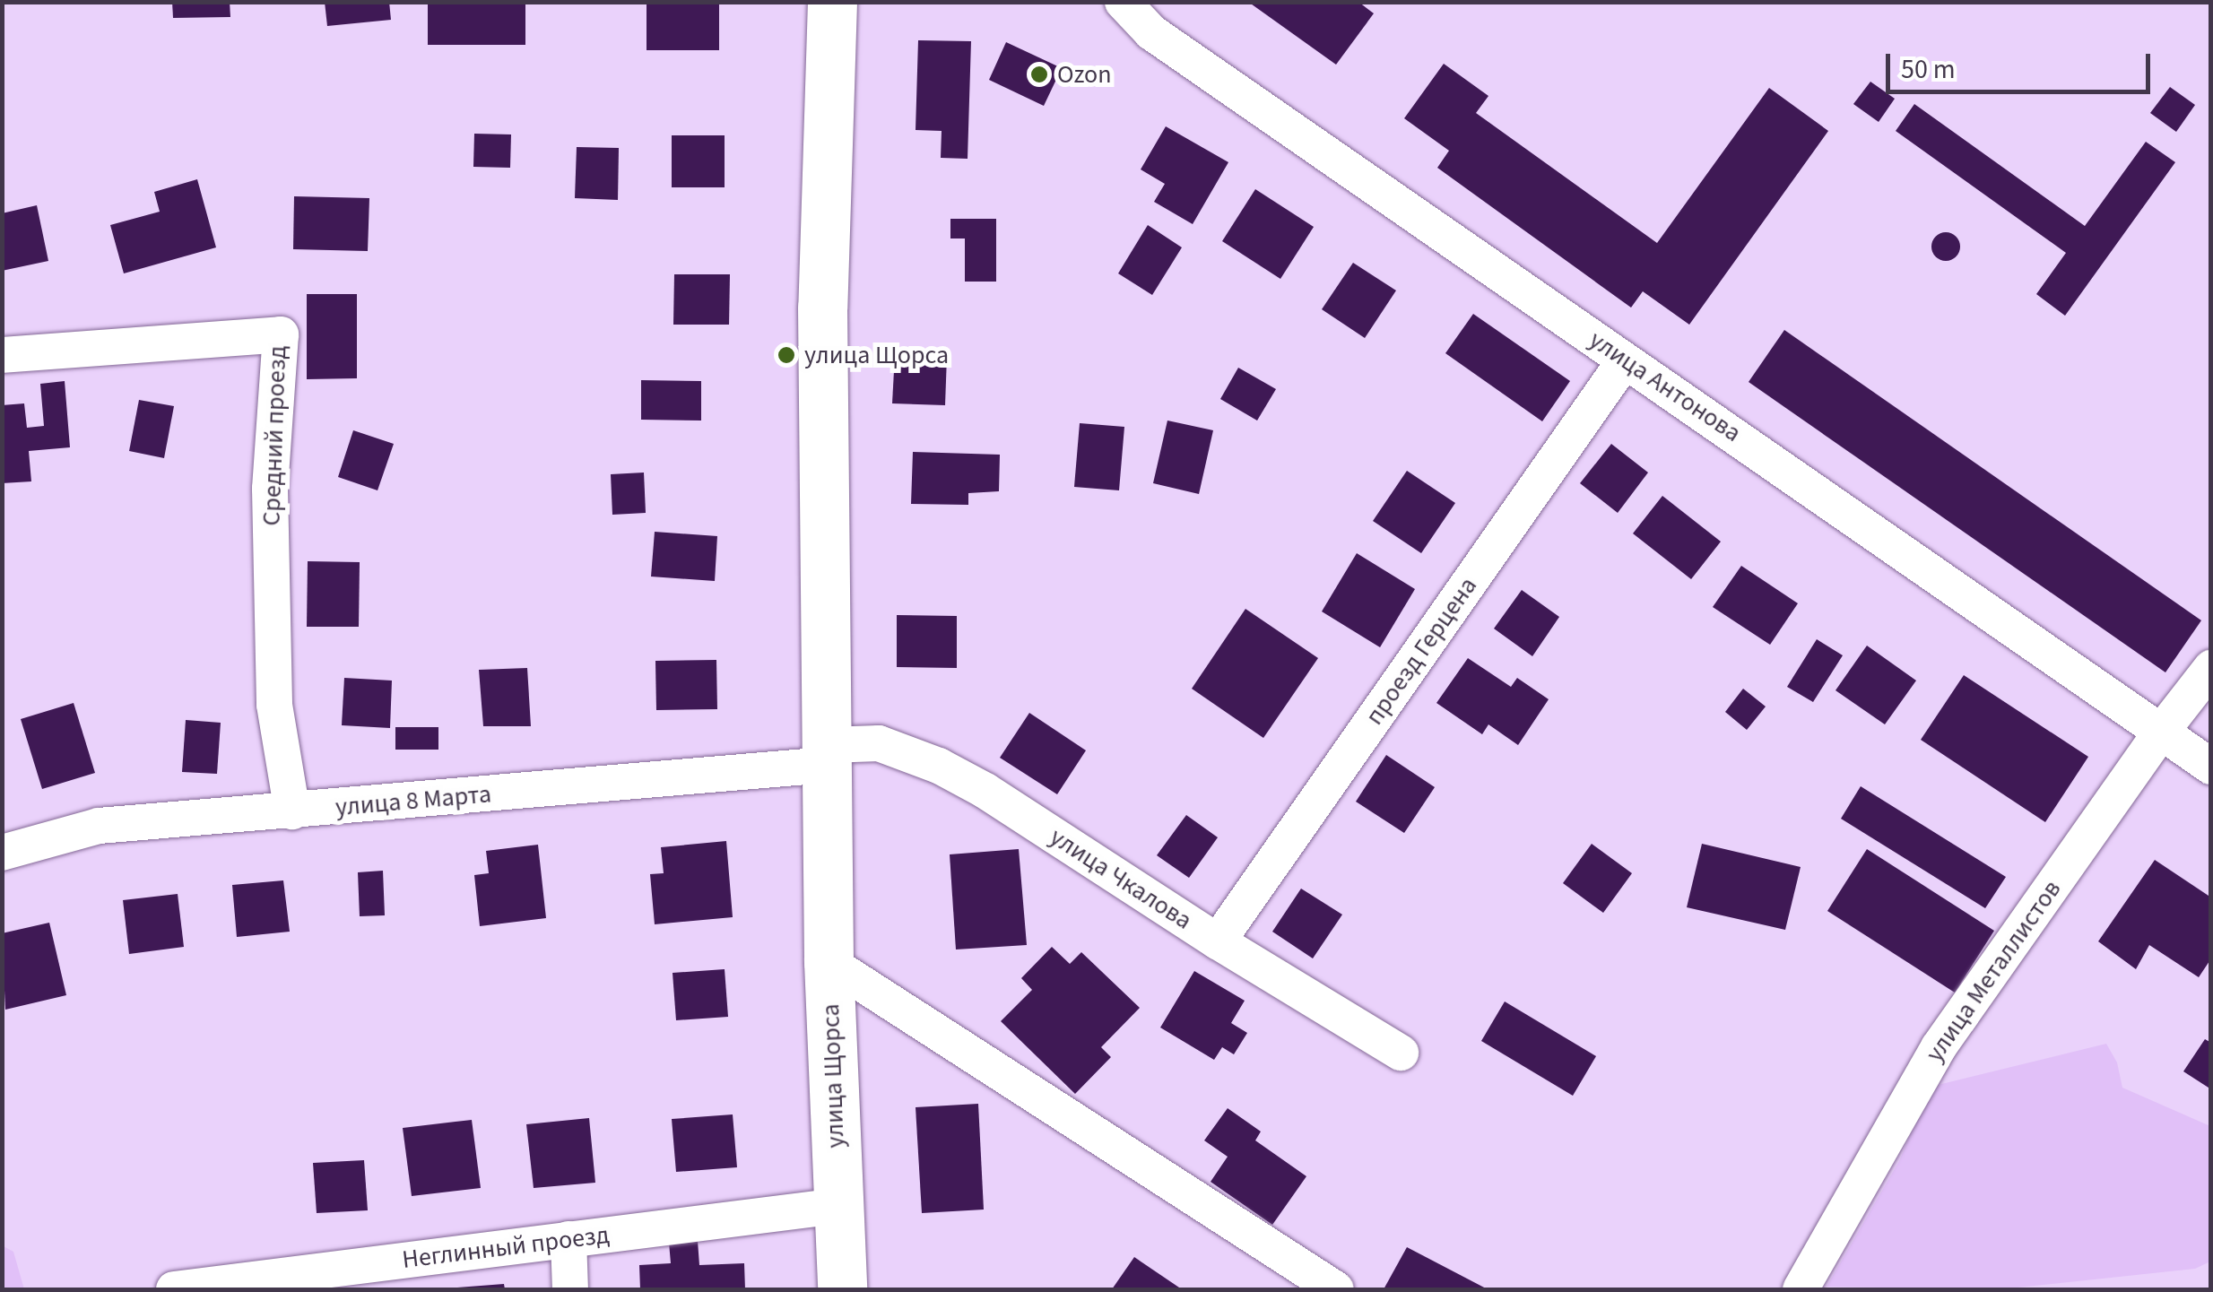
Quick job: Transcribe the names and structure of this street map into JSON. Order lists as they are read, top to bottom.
{
  "streets": {
    "street": [
      "улица Антонова",
      "Средний проезд",
      "проезд Герцена",
      "улица 8 Марта",
      "улица Чкалова",
      "улица Металлистов",
      "улица Щорса",
      "Неглинный проезд"
    ]
  },
  "crossings": [
    ["улица Антонова", "проезд Герцена"],
    ["улица Антонова", "улица Металлистов"],
    ["Средний проезд", "улица 8 Марта"],
    ["проезд Герцена", "улица Чкалова"],
    ["улица 8 Марта", "улица Чкалова"],
    ["улица 8 Марта", "улица Щорса"],
    ["улица Чкалова", "улица Щорса"],
    ["улица Щорса", "Неглинный проезд"]
  ],
  "places": ["Ozon", "улица Щорса"],
  "scale_bar": "50 m"
}
